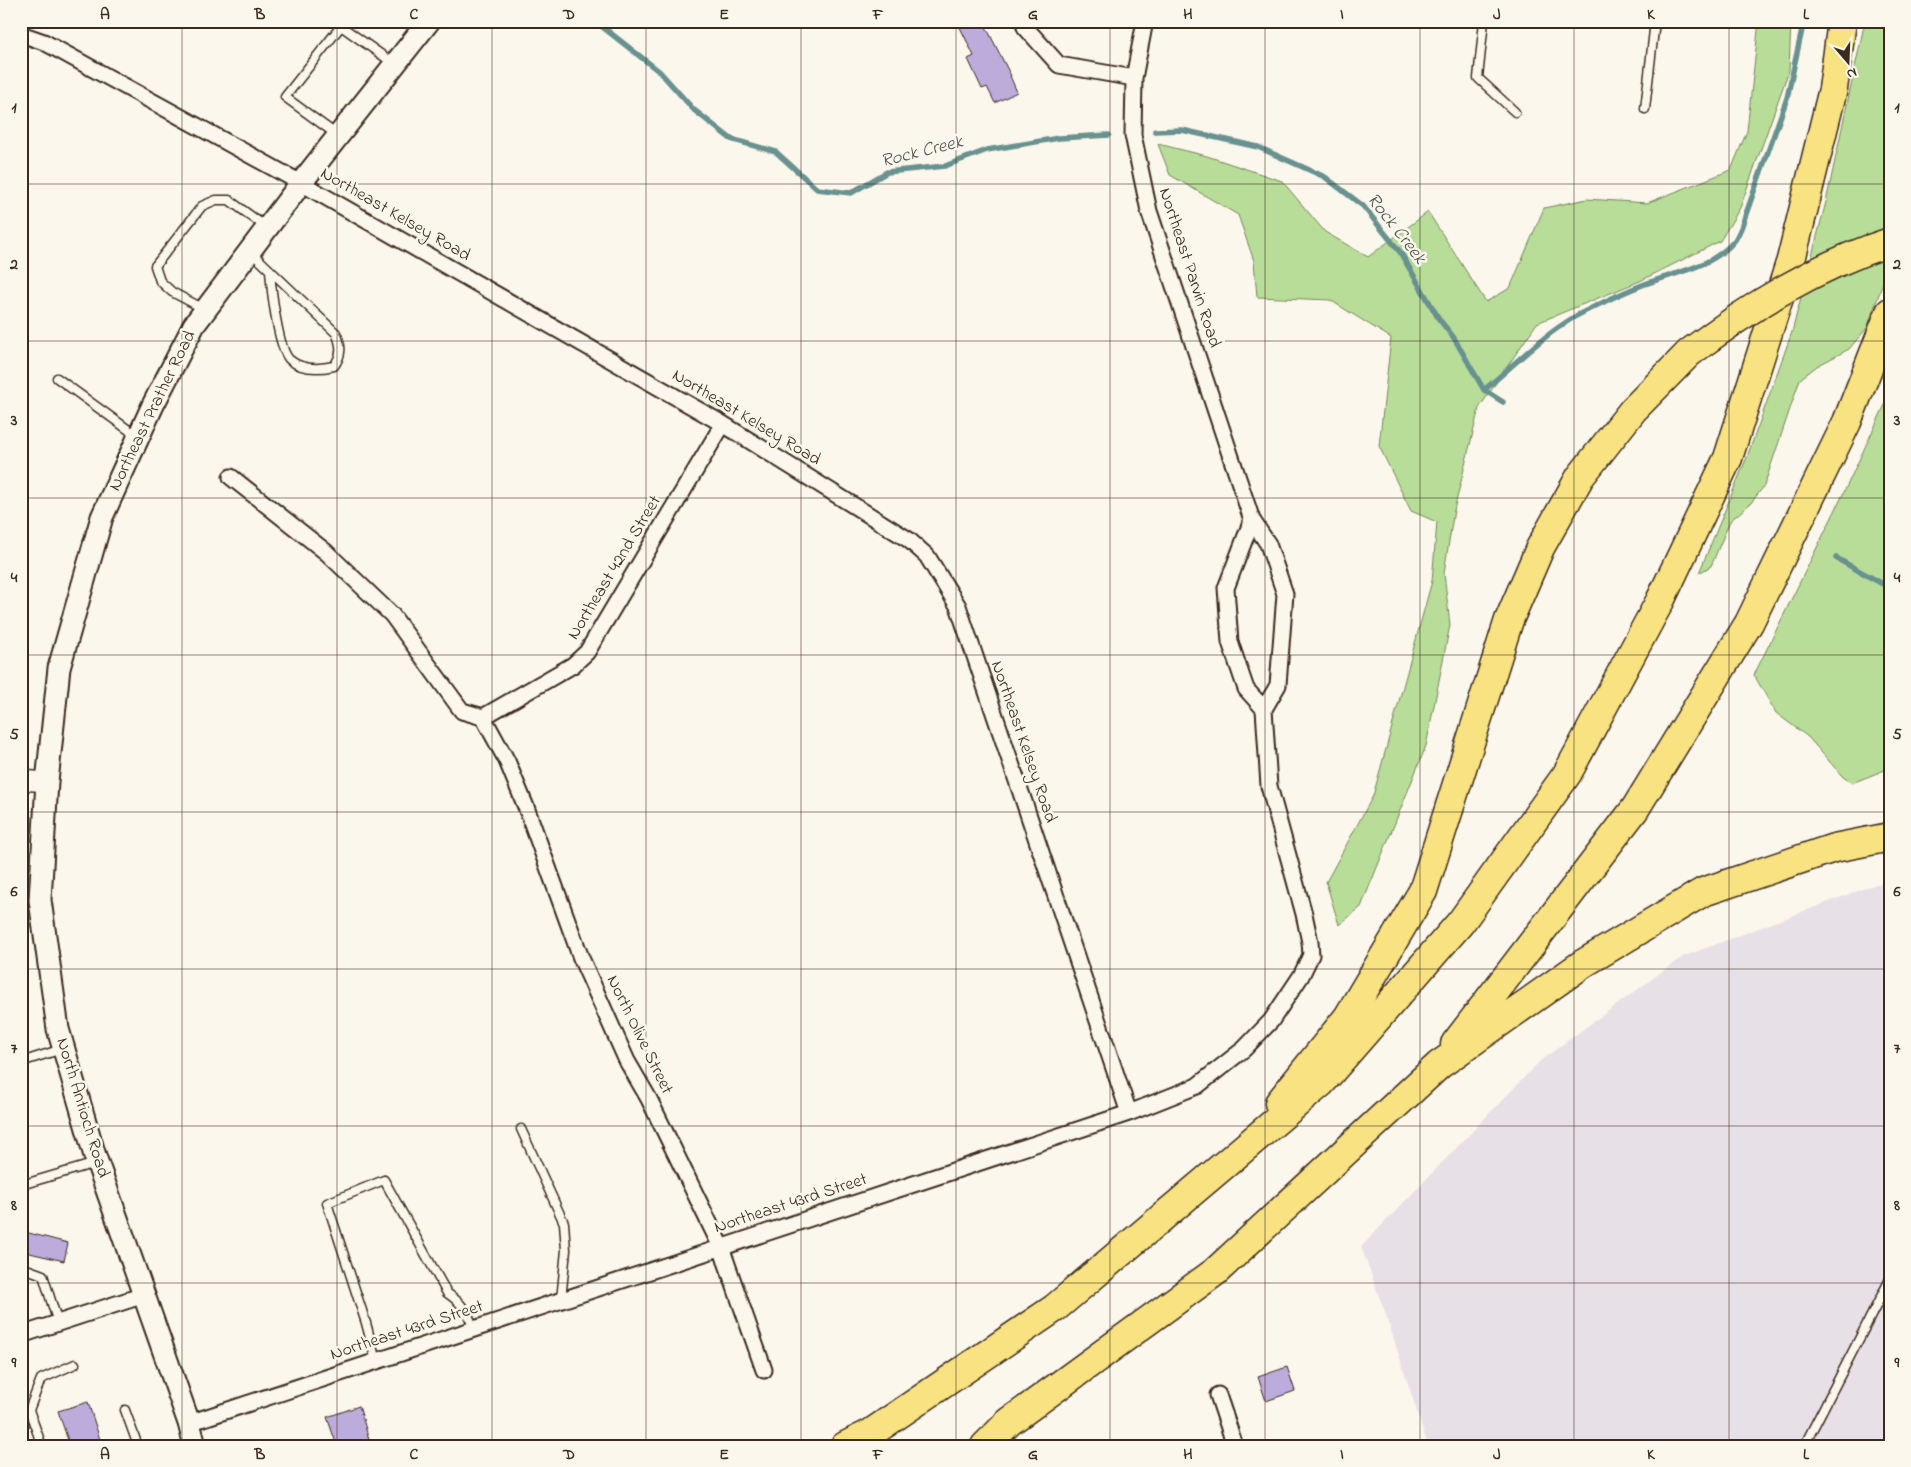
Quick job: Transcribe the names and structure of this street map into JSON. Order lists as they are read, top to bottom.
{
  "streets": {
    "main road": ["Northeast Prather Road", "North Antioch Road"],
    "street": [
      "Northeast Kelsey Road",
      "Northeast Parvin Road",
      "Northeast 42nd Street",
      "North Olive Street",
      "Northeast 43rd Street"
    ]
  },
  "crossings": [
    ["Northeast Kelsey Road", "Northeast Prather Road"],
    ["Northeast Kelsey Road", "Northeast 42nd Street"],
    ["Northeast Kelsey Road", "Northeast 43rd Street"],
    ["Northeast Parvin Road", "Northeast 43rd Street"],
    ["Northeast Prather Road", "North Antioch Road"],
    ["Northeast 42nd Street", "North Olive Street"],
    ["North Olive Street", "Northeast 43rd Street"],
    ["North Antioch Road", "Northeast 43rd Street"]
  ],
  "water": ["Rock Creek"],
  "north": "bottom",
  "grid": {
    "columns": [
      "A",
      "B",
      "C",
      "D",
      "E",
      "F",
      "G",
      "H",
      "I",
      "J",
      "K",
      "L"
    ],
    "rows": [
      "1",
      "2",
      "3",
      "4",
      "5",
      "6",
      "7",
      "8",
      "9"
    ]
  }
}
